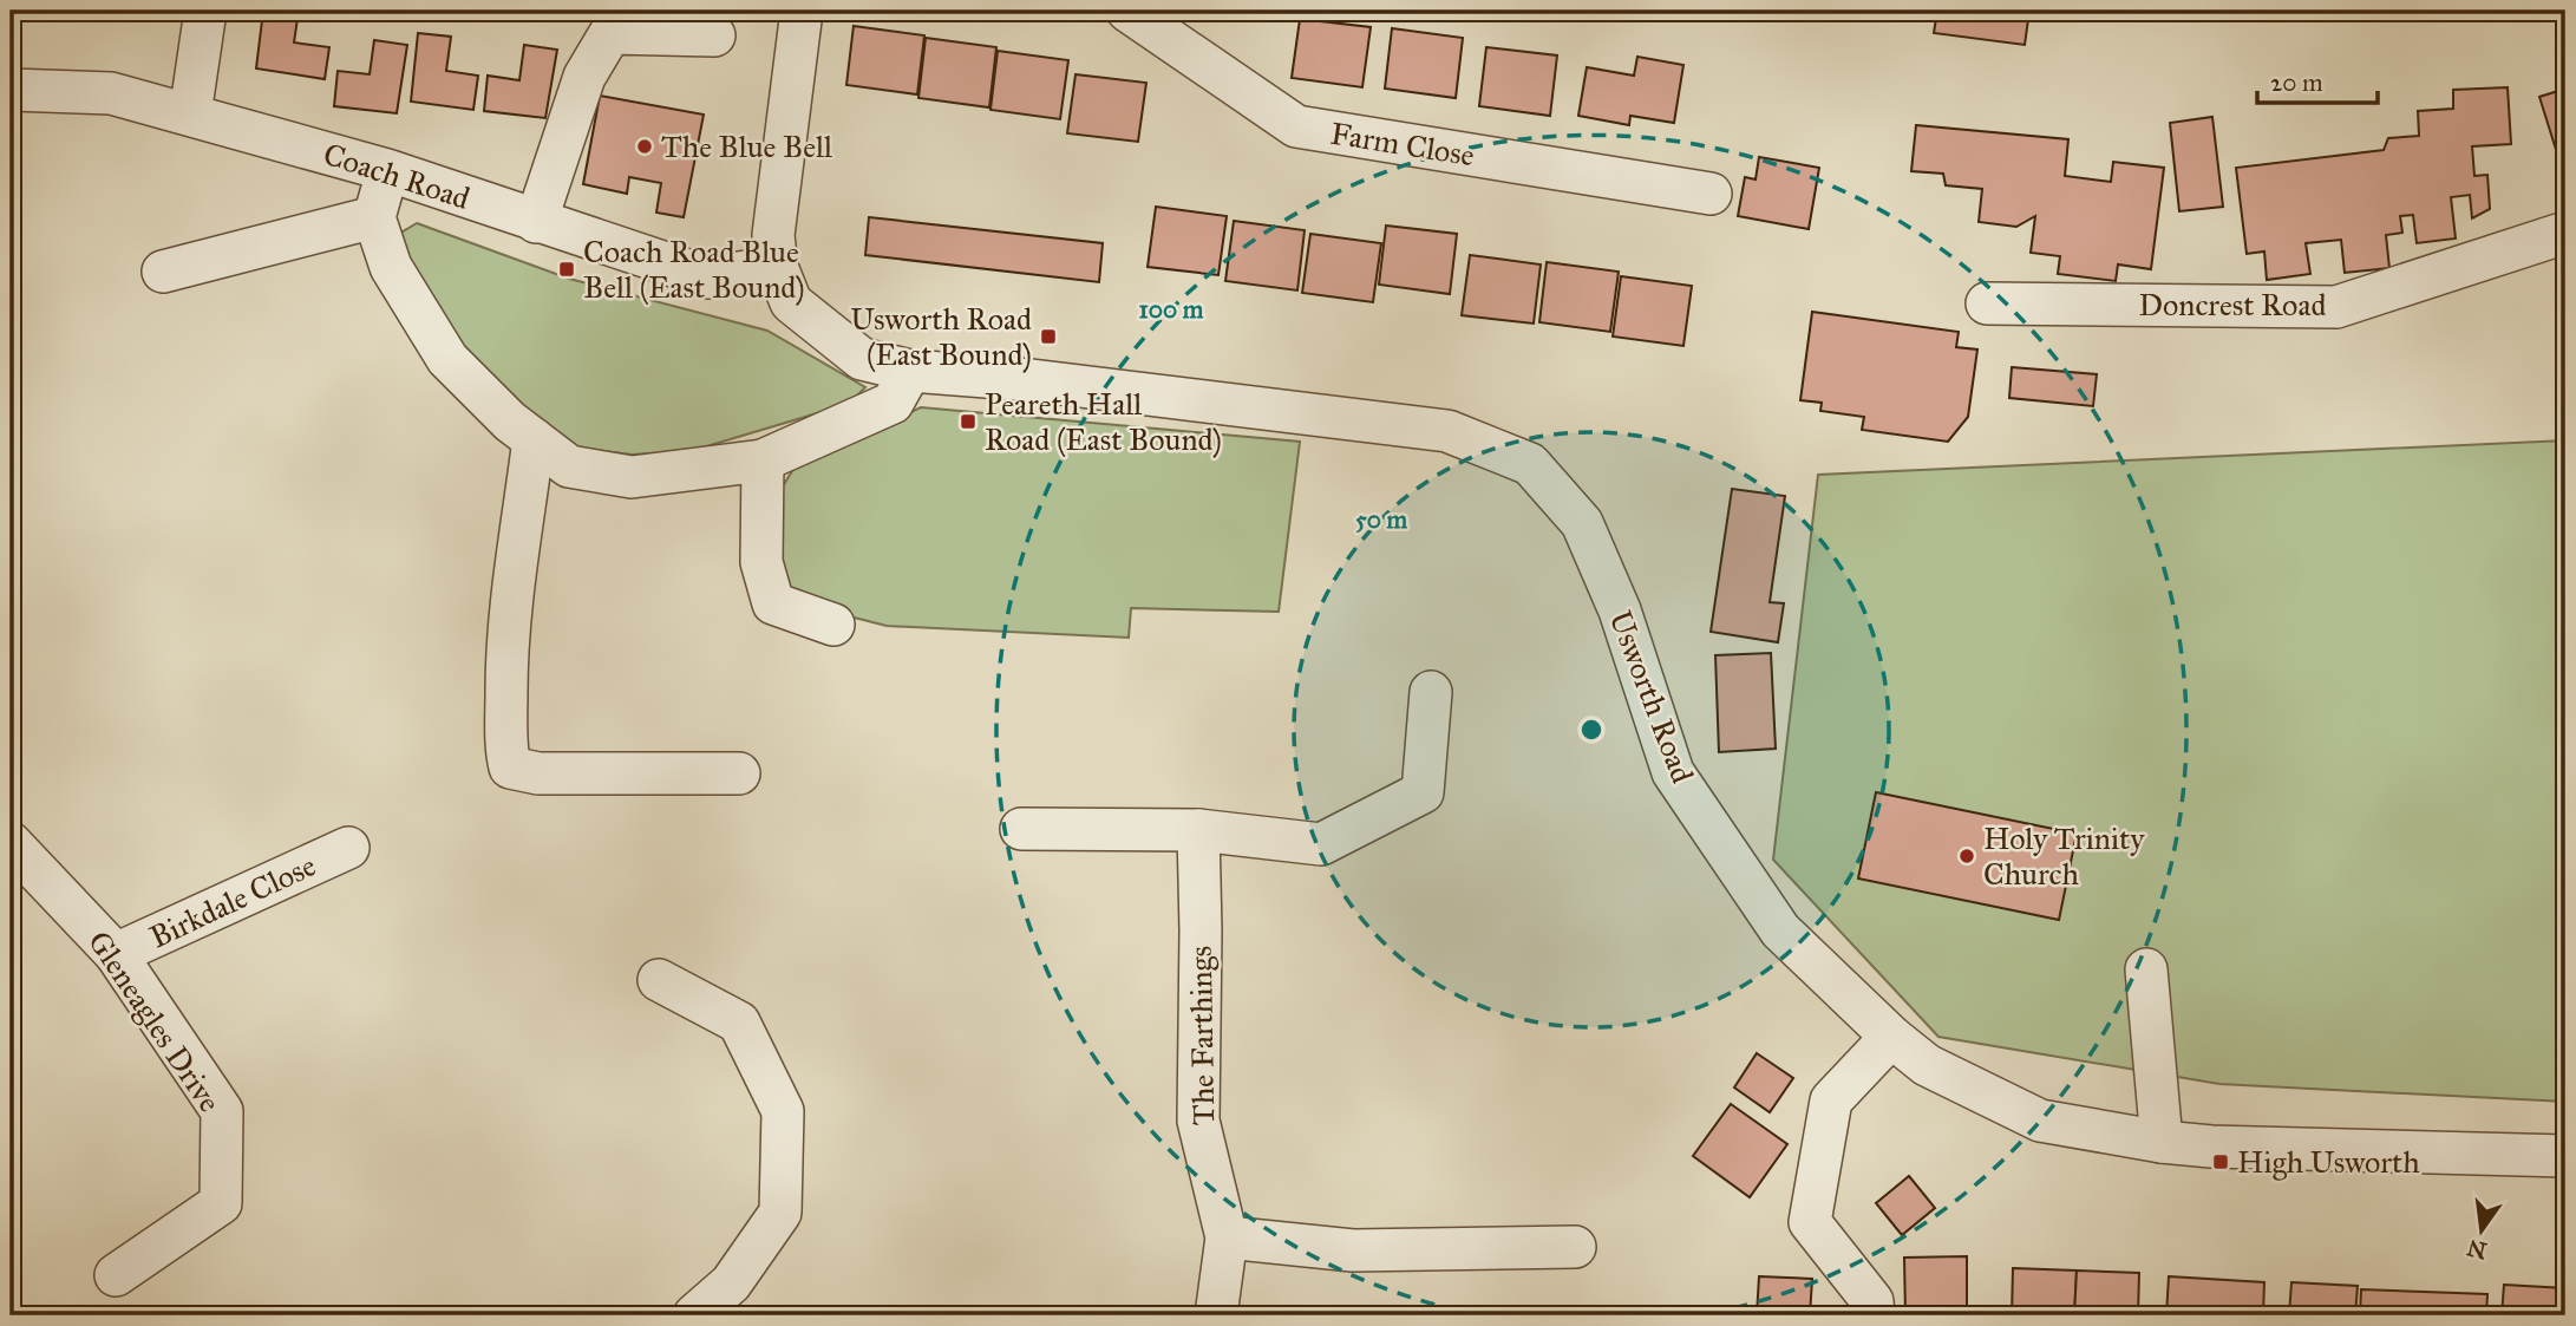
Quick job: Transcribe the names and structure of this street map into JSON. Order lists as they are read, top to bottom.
{
  "streets": {
    "street": [
      "Farm Close",
      "Coach Road",
      "Doncrest Road",
      "Usworth Road",
      "Birkdale Close",
      "Gleneagles Drive",
      "The Farthings"
    ]
  },
  "crossings": [
    ["Coach Road", "Usworth Road"],
    ["Birkdale Close", "Gleneagles Drive"]
  ],
  "places": {
    "other": ["The Blue Bell", "Holy Trinity Church"],
    "transit": [
      "Coach Road Blue Bell (East Bound)",
      "Usworth Road (East Bound)",
      "Peareth Hall Road (East Bound)",
      "High Usworth"
    ]
  },
  "scale_bar": "20 m",
  "north": "bottom",
  "rings": ["100 m", "50 m"]
}
